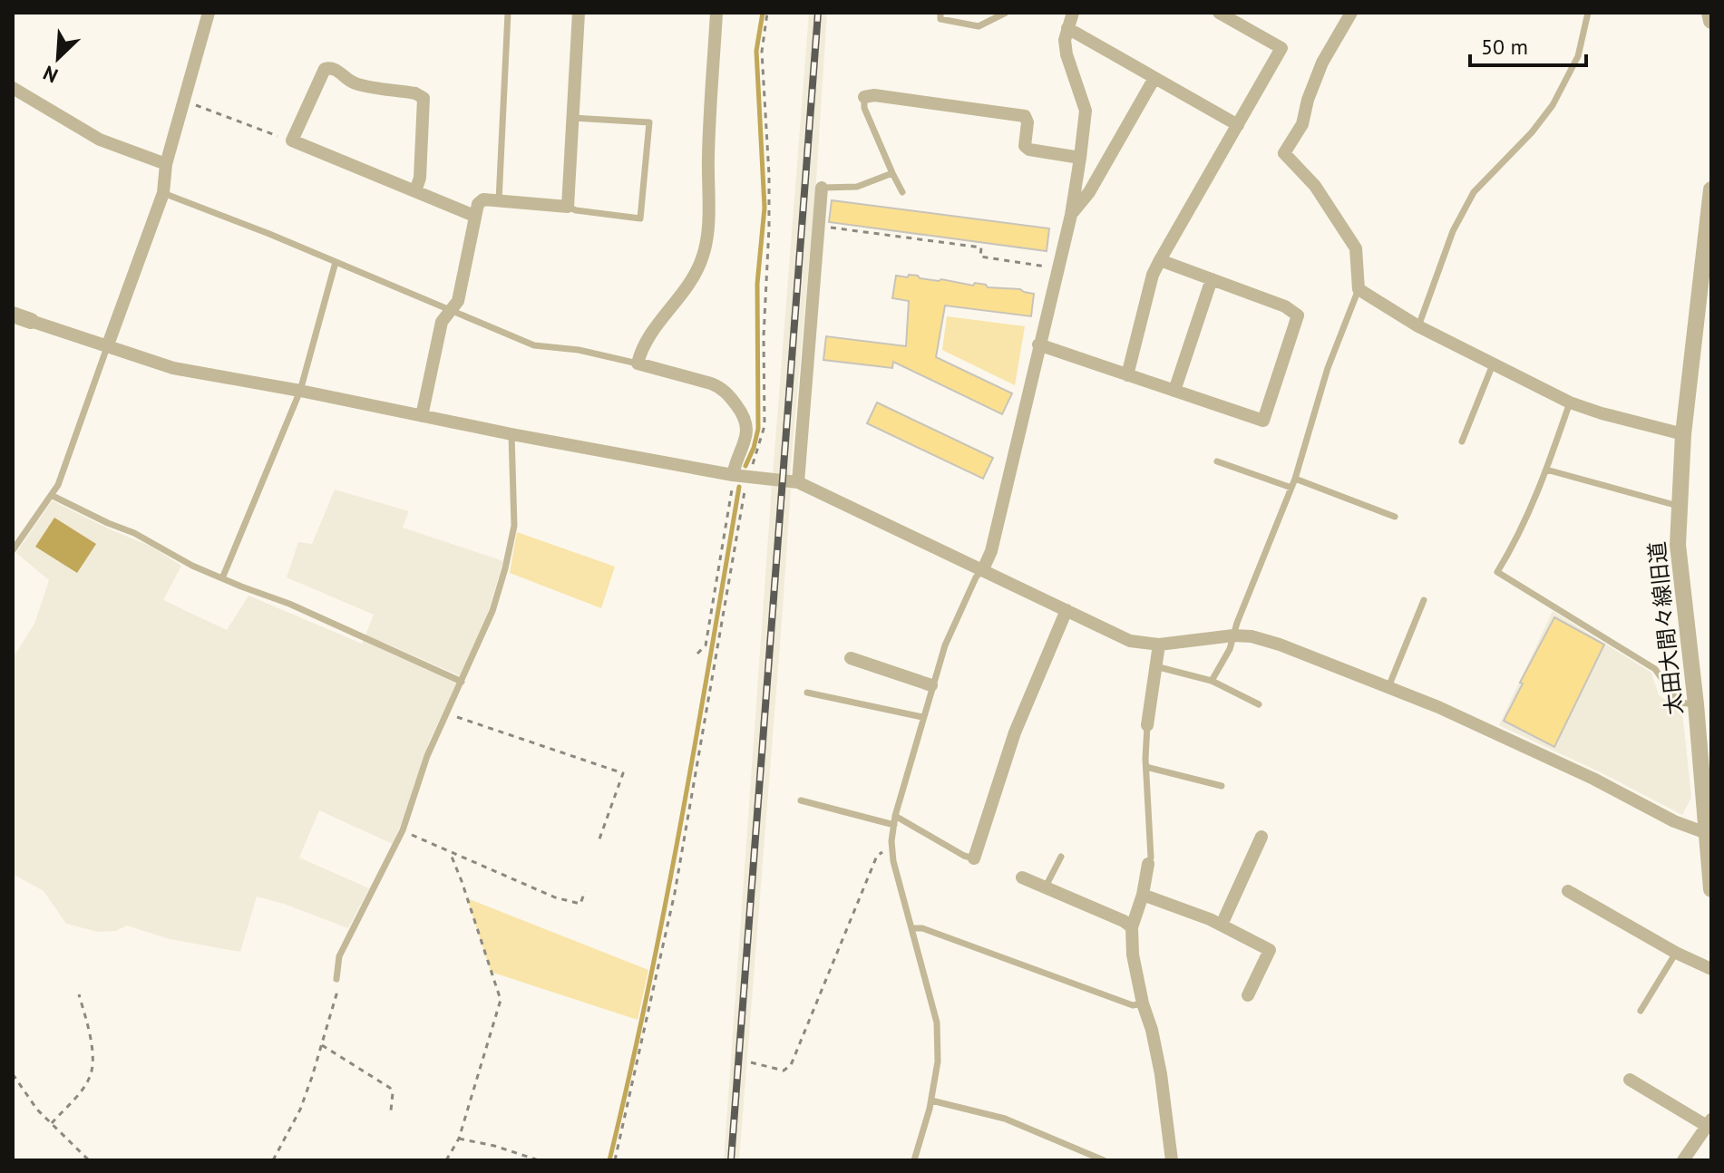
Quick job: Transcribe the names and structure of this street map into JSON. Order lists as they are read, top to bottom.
{
  "streets": {
    "street": ["太田大間々線旧道"]
  },
  "scale_bar": "50 m",
  "north": "bottom left"
}
